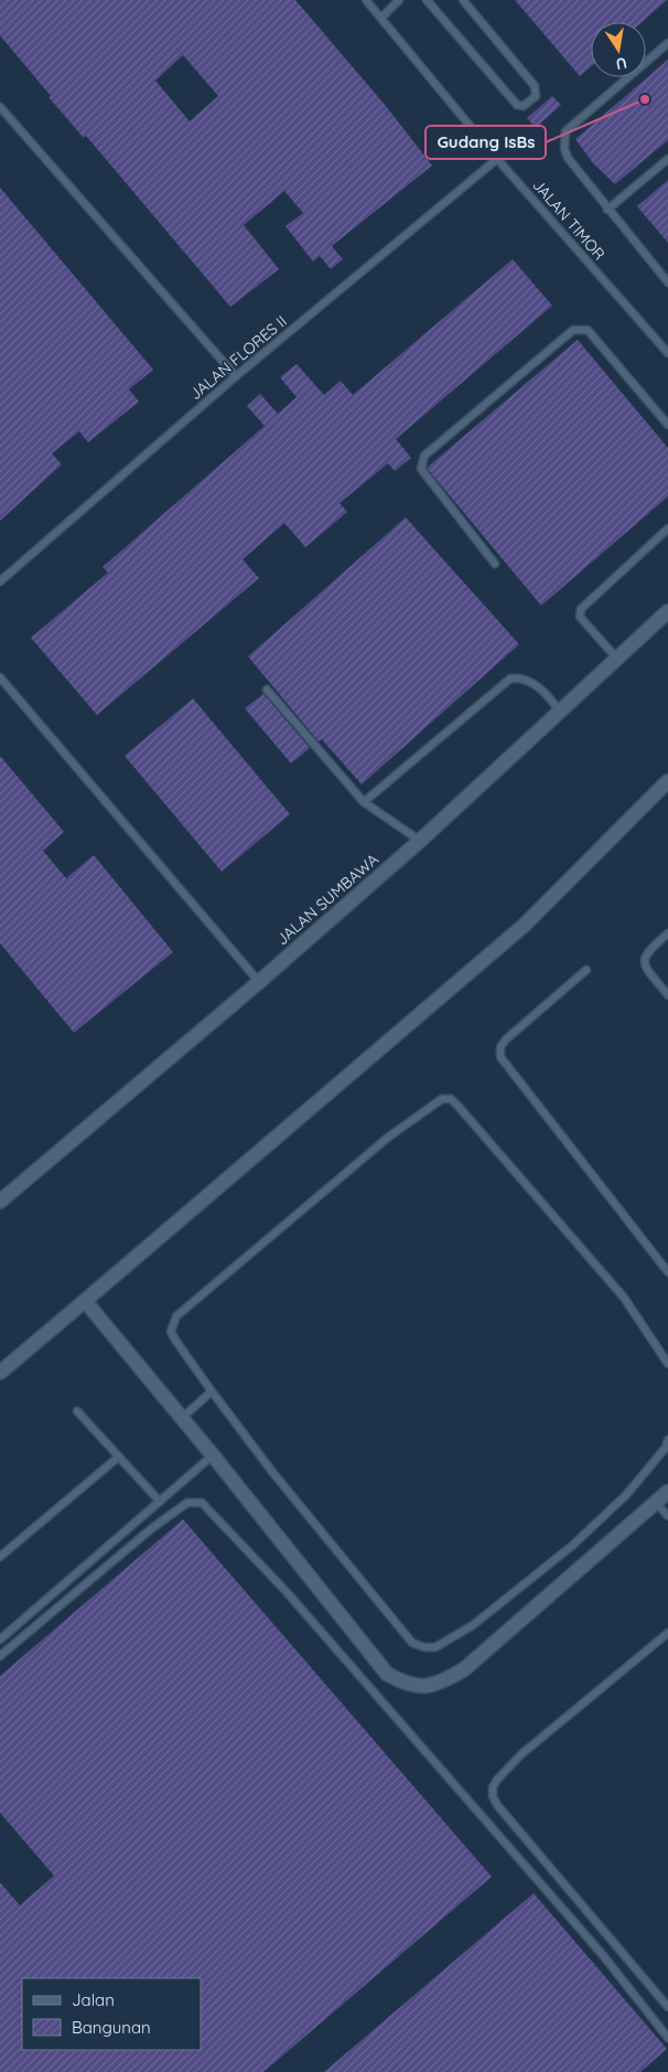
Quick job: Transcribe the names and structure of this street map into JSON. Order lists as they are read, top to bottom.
{
  "streets": {
    "street": ["JALAN SUMBAWA"],
    "lane": ["JALAN TIMOR", "JALAN FLORES II"]
  },
  "crossings": [
    ["JALAN TIMOR", "JALAN FLORES II"]
  ],
  "places": ["Gudang IsBs"],
  "legend": ["Jalan", "Bangunan"],
  "north": "bottom"
}
